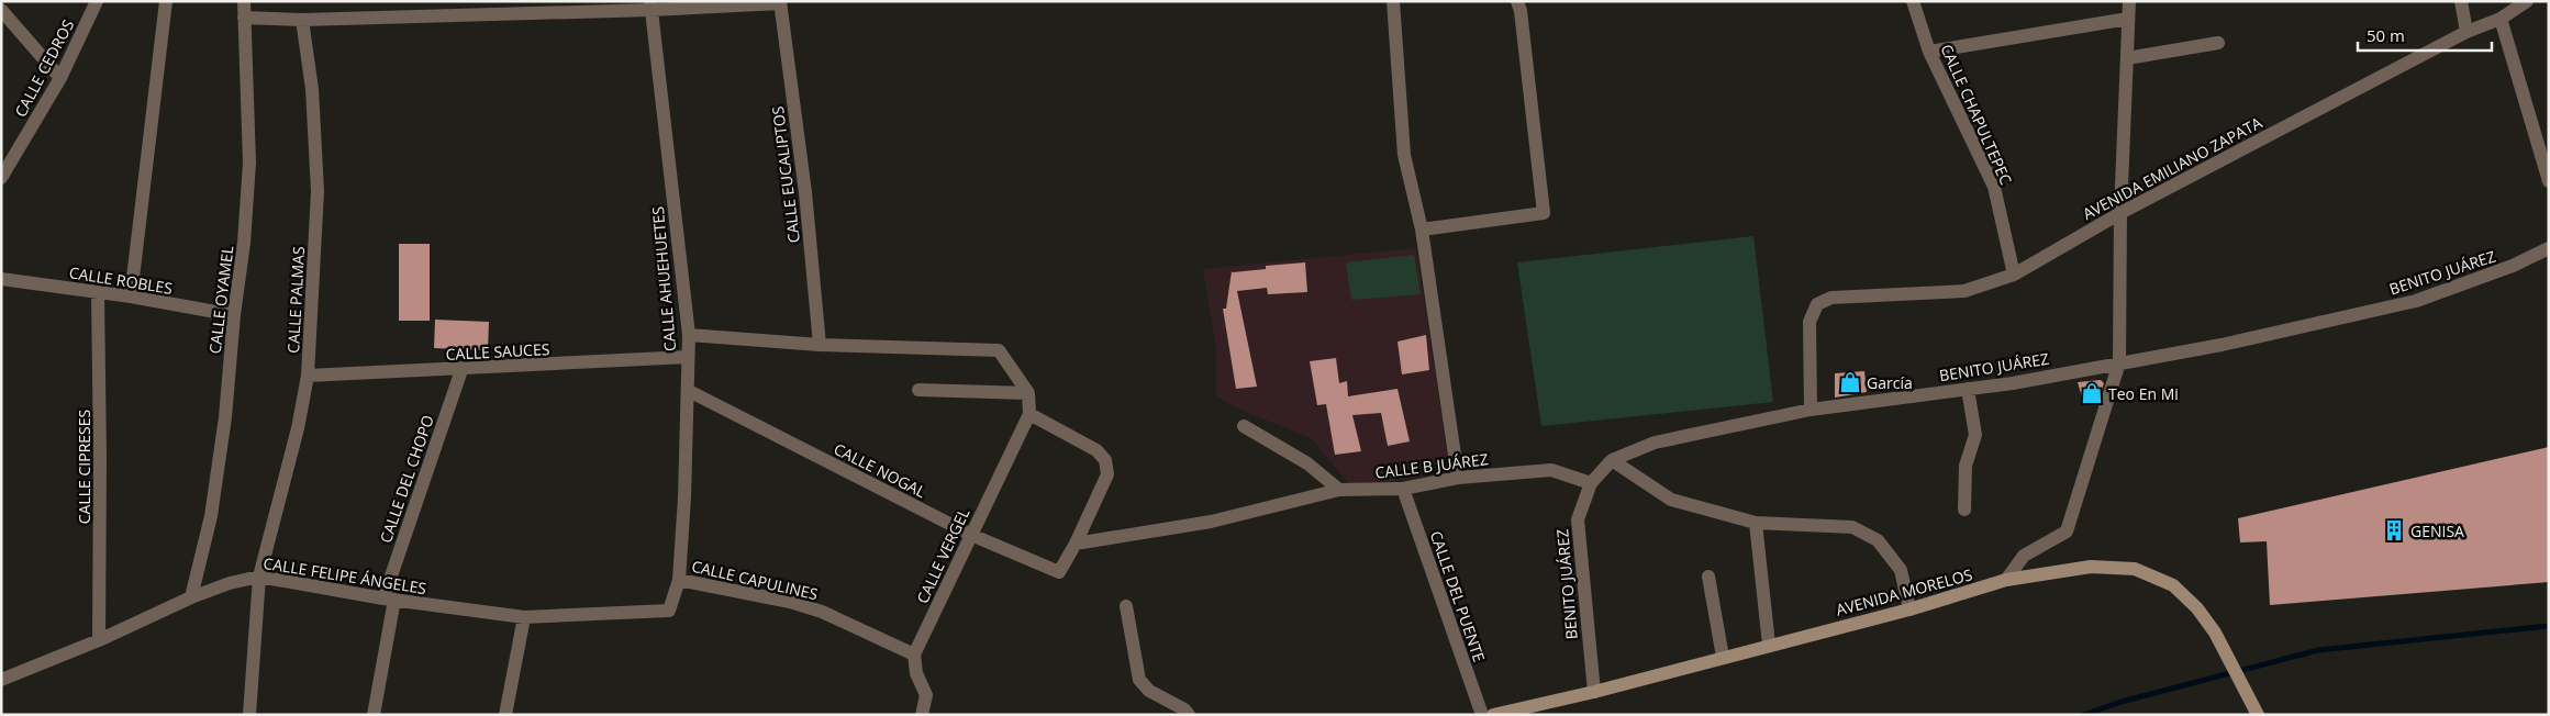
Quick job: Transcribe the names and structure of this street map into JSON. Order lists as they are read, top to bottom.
{
  "streets": {
    "main road": ["AVENIDA MORELOS"],
    "street": [
      "CALLE CEDROS",
      "CALLE CHAPULTEPEC",
      "AVENIDA EMILIANO ZAPATA",
      "CALLE EUCALIPTOS",
      "BENITO JUÁREZ",
      "CALLE AHUEHUETES",
      "CALLE ROBLES",
      "CALLE OYAMEL",
      "CALLE PALMAS",
      "CALLE SAUCES",
      "CALLE B JUÁREZ",
      "CALLE CIPRESES",
      "CALLE NOGAL",
      "CALLE DEL CHOPO",
      "CALLE VERGEL",
      "CALLE FELIPE ÁNGELES",
      "CALLE CAPULINES",
      "CALLE DEL PUENTE"
    ]
  },
  "crossings": [
    ["CALLE CHAPULTEPEC", "AVENIDA EMILIANO ZAPATA"],
    ["AVENIDA EMILIANO ZAPATA", "BENITO JUÁREZ"],
    ["BENITO JUÁREZ", "CALLE B JUÁREZ"],
    ["BENITO JUÁREZ", "AVENIDA MORELOS"],
    ["CALLE AHUEHUETES", "CALLE SAUCES"],
    ["CALLE AHUEHUETES", "CALLE NOGAL"],
    ["CALLE AHUEHUETES", "CALLE FELIPE ÁNGELES"],
    ["CALLE AHUEHUETES", "CALLE CAPULINES"],
    ["CALLE ROBLES", "CALLE OYAMEL"],
    ["CALLE ROBLES", "CALLE CIPRESES"],
    ["CALLE OYAMEL", "CALLE FELIPE ÁNGELES"],
    ["CALLE PALMAS", "CALLE SAUCES"],
    ["CALLE PALMAS", "CALLE FELIPE ÁNGELES"],
    ["CALLE SAUCES", "CALLE DEL CHOPO"],
    ["CALLE B JUÁREZ", "CALLE NOGAL"],
    ["CALLE B JUÁREZ", "CALLE DEL PUENTE"],
    ["CALLE CIPRESES", "CALLE FELIPE ÁNGELES"],
    ["CALLE NOGAL", "CALLE VERGEL"],
    ["CALLE DEL CHOPO", "CALLE FELIPE ÁNGELES"],
    ["CALLE VERGEL", "CALLE CAPULINES"]
  ],
  "places": {
    "shop": ["García", "Teo En Mi"],
    "building": ["GENISA"]
  },
  "scale_bar": "50 m"
}
